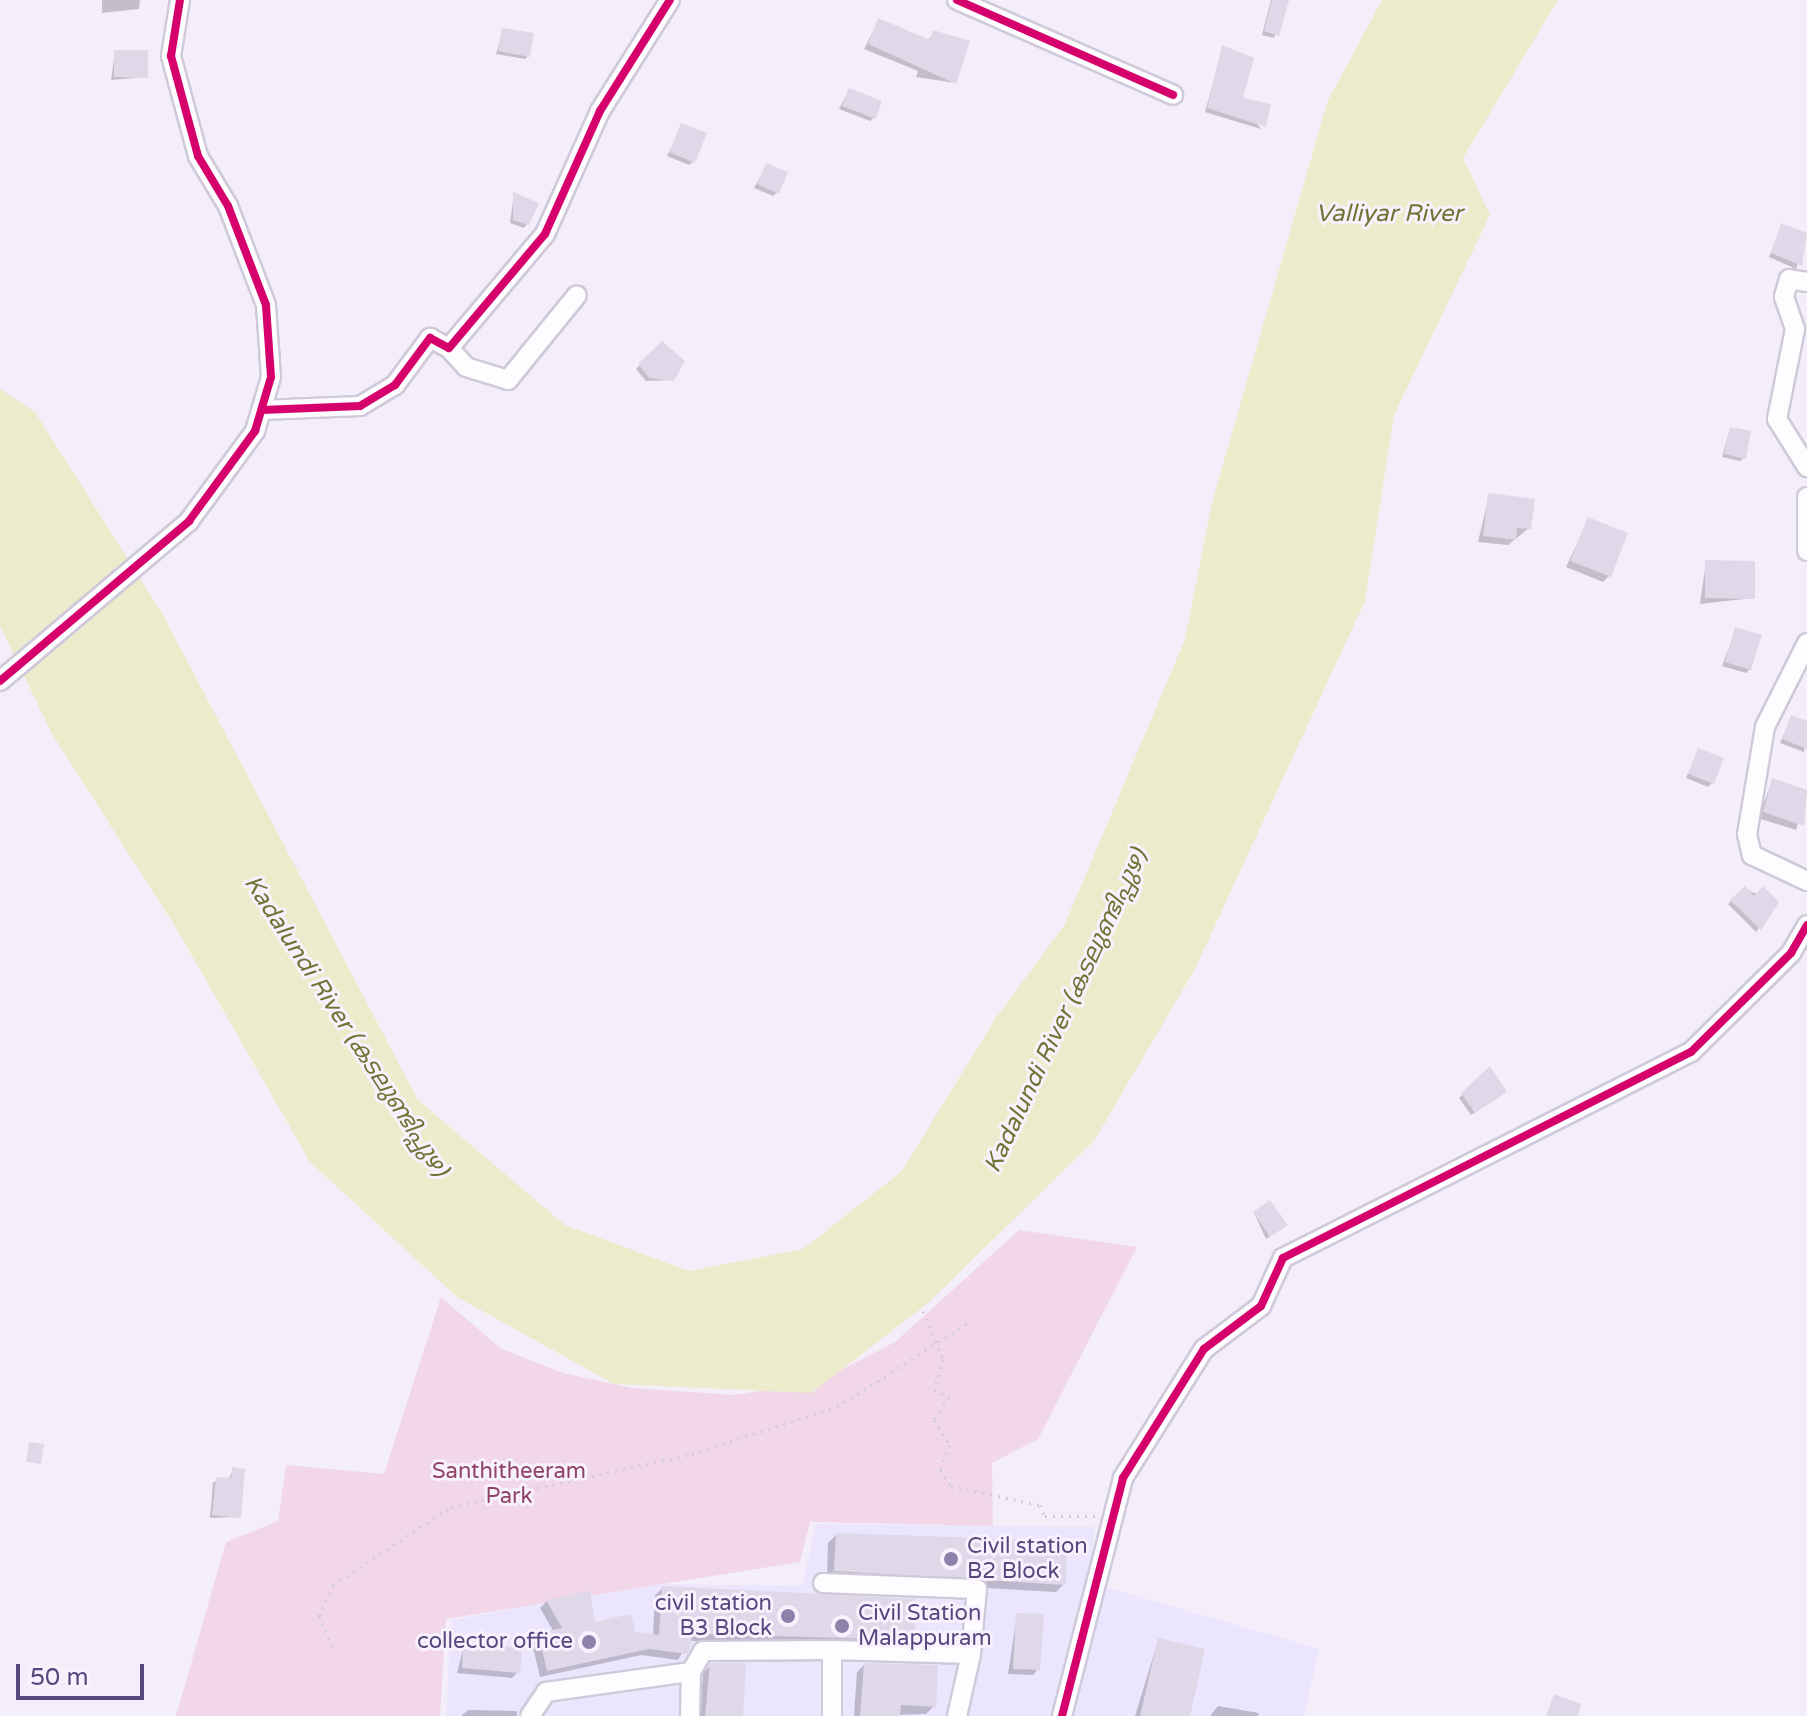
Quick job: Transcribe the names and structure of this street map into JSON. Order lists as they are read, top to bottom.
{
  "water": ["Valliyar River", "Kadalundi River (കടലുണ്ടിപ്പുഴ)"],
  "parks": ["Santhitheeram Park"],
  "places": [
    "Civil station B2 Block",
    "civil station B3 Block",
    "Civil Station Malappuram",
    "collector office"
  ],
  "scale_bar": "50 m"
}
